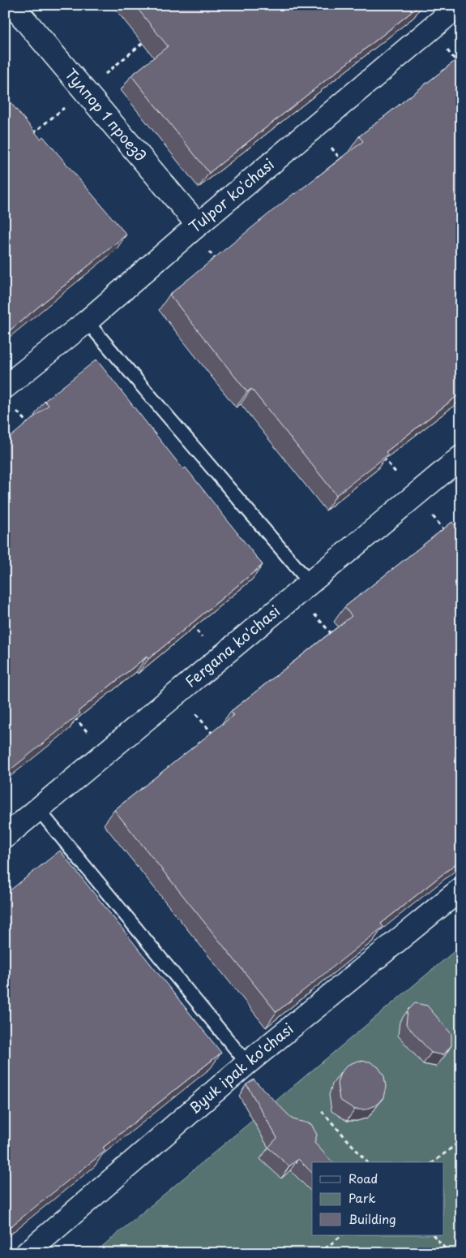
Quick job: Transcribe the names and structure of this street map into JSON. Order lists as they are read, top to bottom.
{
  "streets": {
    "street": [
      "Тулпор 1 проезд",
      "Tulpor ko'chasi",
      "Fergana ko'chasi",
      "Byuk ipak ko'chasi"
    ]
  },
  "crossings": [
    ["Тулпор 1 проезд", "Tulpor ko'chasi"]
  ],
  "legend": ["Road", "Park", "Building"]
}
